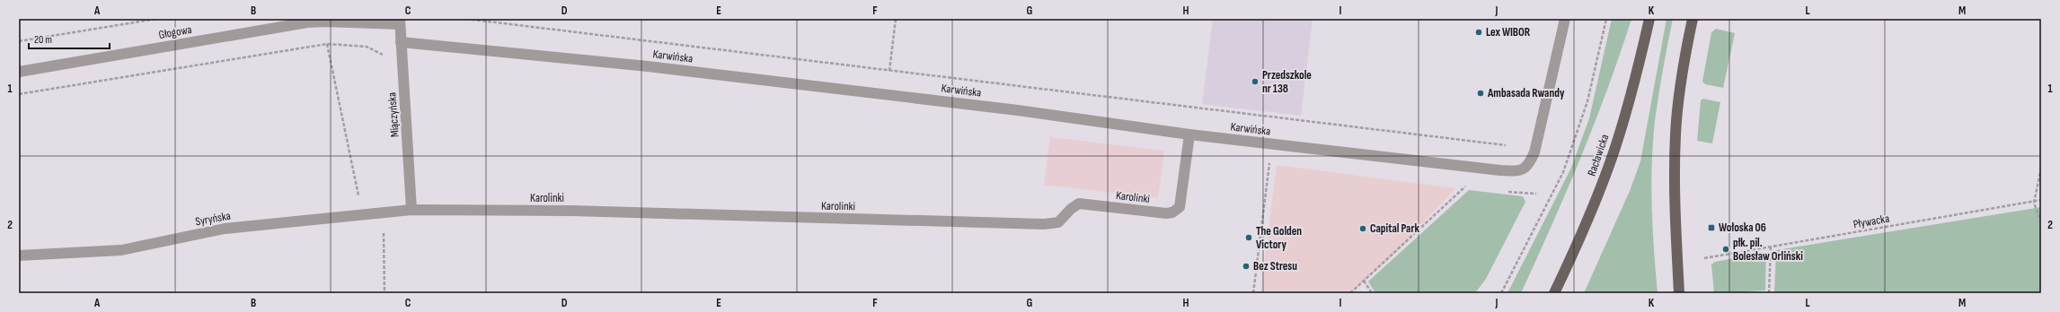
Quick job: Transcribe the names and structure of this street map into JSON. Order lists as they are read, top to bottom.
{
  "streets": {
    "main road": ["Racławicka"],
    "street": [
      "Głogowa",
      "Karwińska",
      "Miączyńska",
      "Karolinki",
      "Syryńska"
    ],
    "path": ["Pływacka"]
  },
  "crossings": [
    ["Głogowa", "Miączyńska"],
    ["Karwińska", "Miączyńska"],
    ["Karwińska", "Karolinki"],
    ["Miączyńska", "Karolinki"],
    ["Miączyńska", "Syryńska"],
    ["Karolinki", "Syryńska"]
  ],
  "places": {
    "other": [
      "Lex WIBOR",
      "Przedszkole nr 138",
      "Ambasada Rwandy",
      "Capital Park",
      "The Golden Victory",
      "płk. pil. Bolesław Orliński",
      "Bez Stresu"
    ],
    "transit": ["Wołoska 06"]
  },
  "scale_bar": "20 m",
  "grid": {
    "columns": [
      "A",
      "B",
      "C",
      "D",
      "E",
      "F",
      "G",
      "H",
      "I",
      "J",
      "K",
      "L",
      "M"
    ],
    "rows": ["1", "2"]
  }
}
